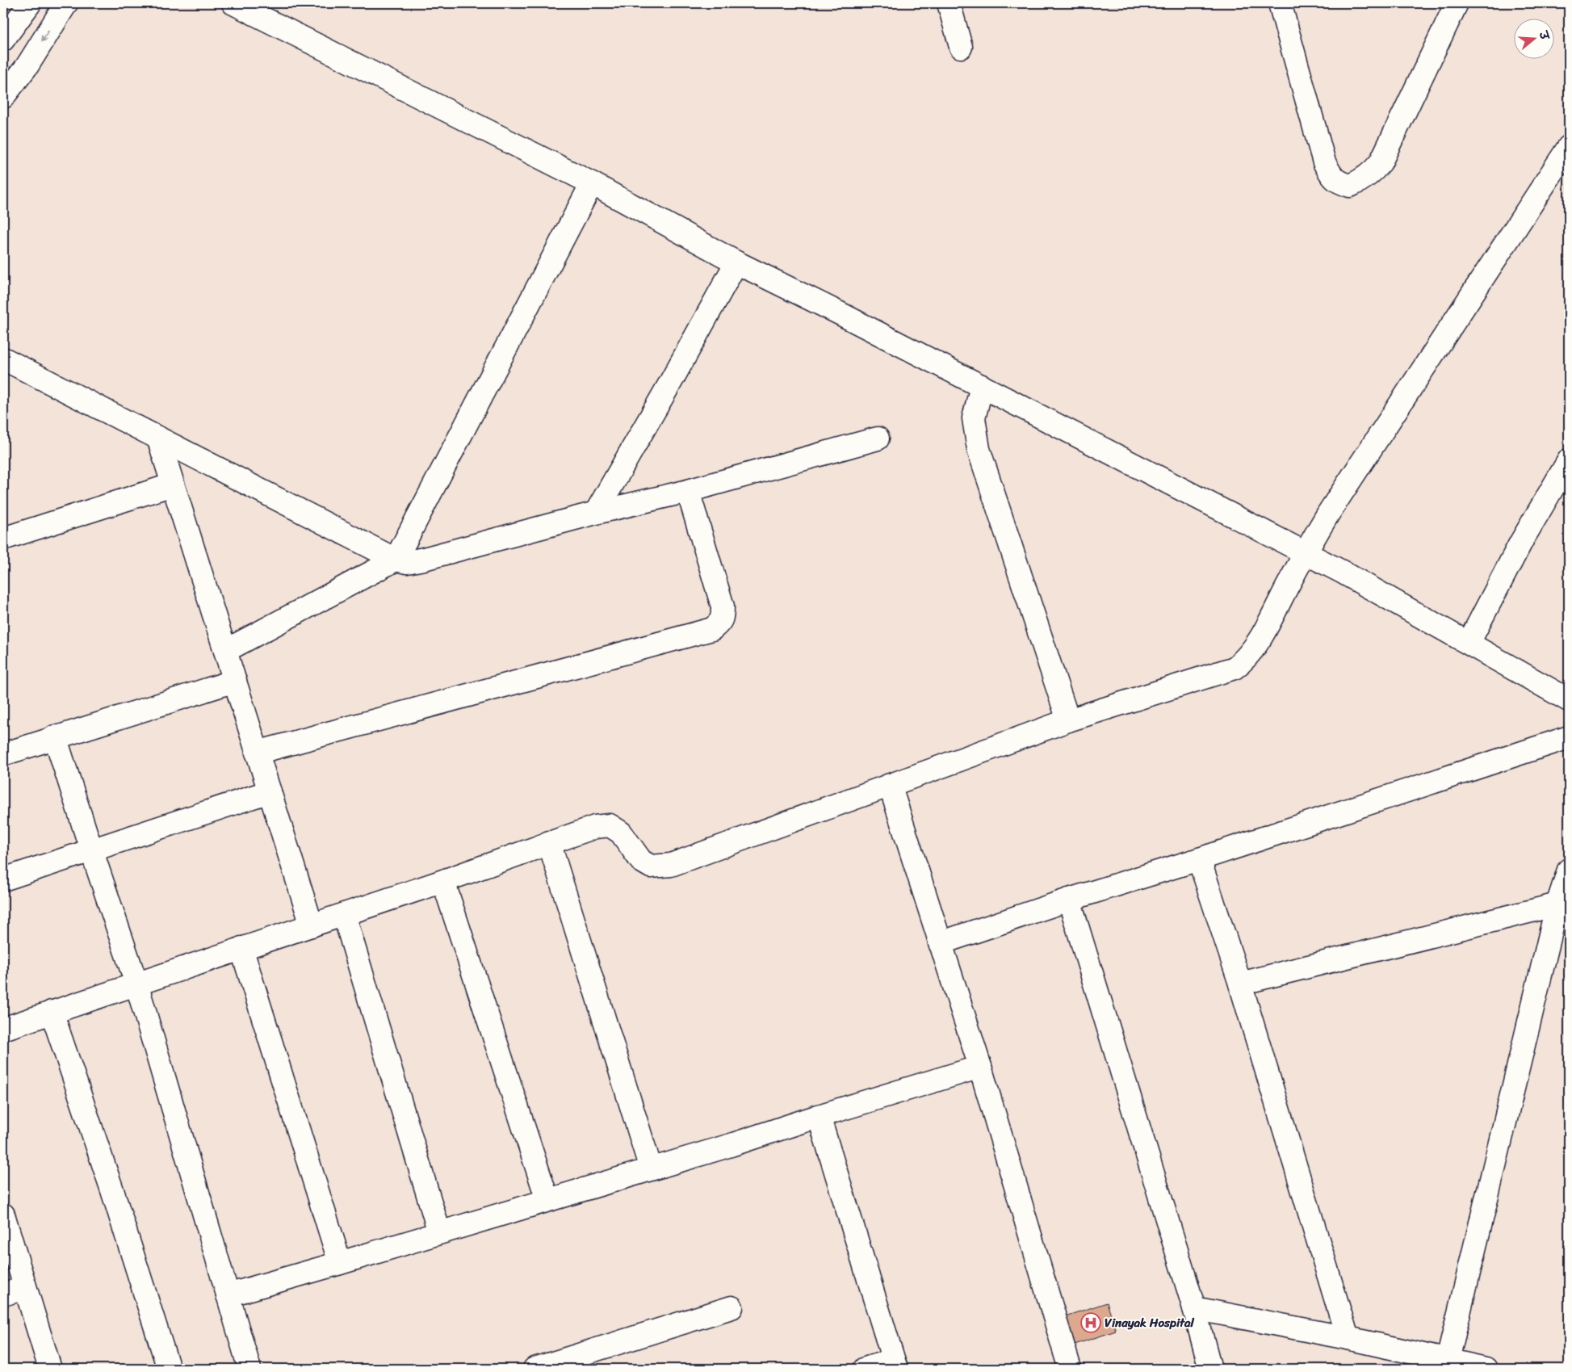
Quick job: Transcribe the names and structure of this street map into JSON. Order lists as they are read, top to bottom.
{
  "places": {
    "hospital": ["Vinayak Hospital"]
  },
  "north": "right"
}
